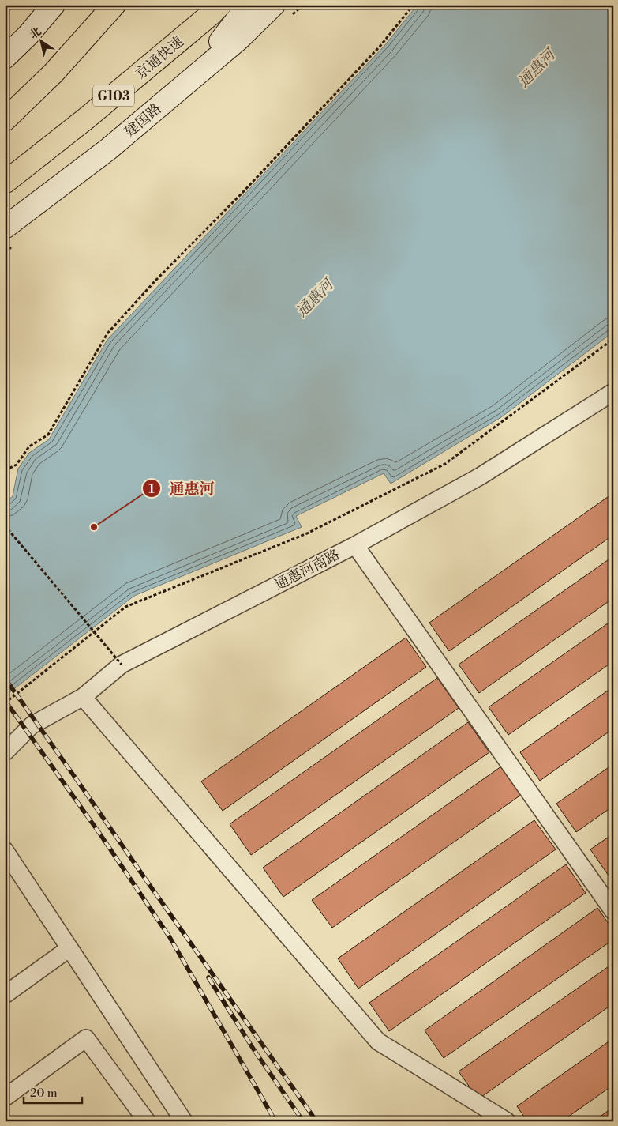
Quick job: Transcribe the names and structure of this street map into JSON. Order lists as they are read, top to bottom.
{
  "streets": {
    "highway": ["京通快速", "G103"],
    "main road": ["建国路"],
    "street": ["通惠河南路"]
  },
  "water": ["通惠河"],
  "places": ["通惠河"],
  "scale_bar": "20 m",
  "north": "top left"
}
